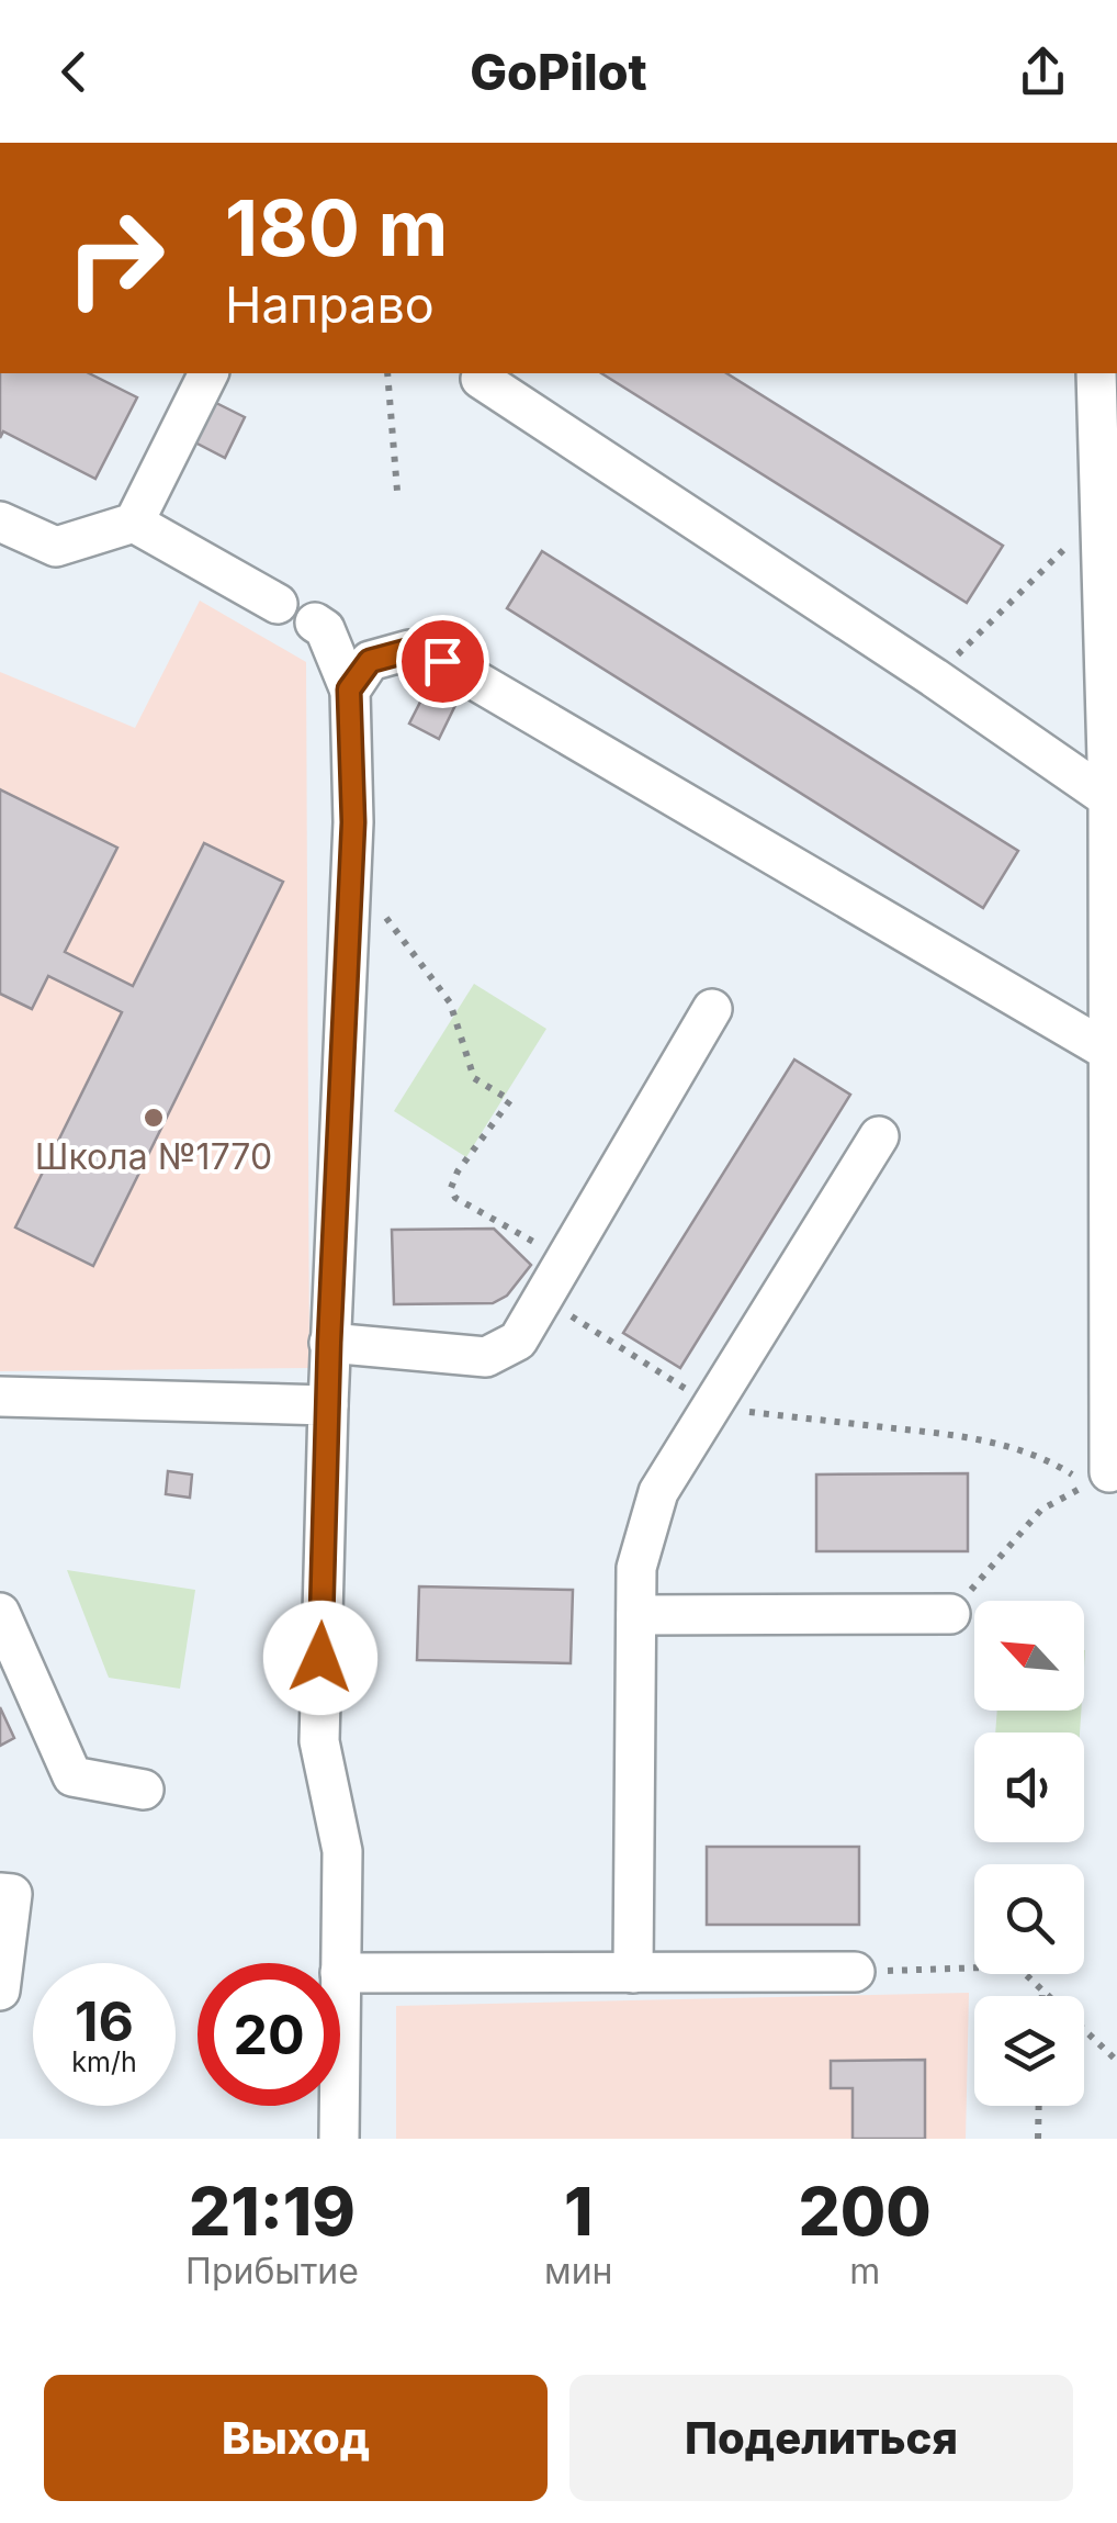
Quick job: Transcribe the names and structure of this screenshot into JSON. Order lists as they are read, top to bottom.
{
  "places": ["Школа №1770"],
  "north": "top left",
  "page": {
    "header": "GoPilot",
    "turn": ["180 m", "Направо"],
    "speed": "16 km/h",
    "limit": "20",
    "eta": [
      "21:19",
      "Прибытие",
      "1",
      "мин",
      "200",
      "m"
    ],
    "buttons": ["Выход", "Поделиться"]
  }
}
